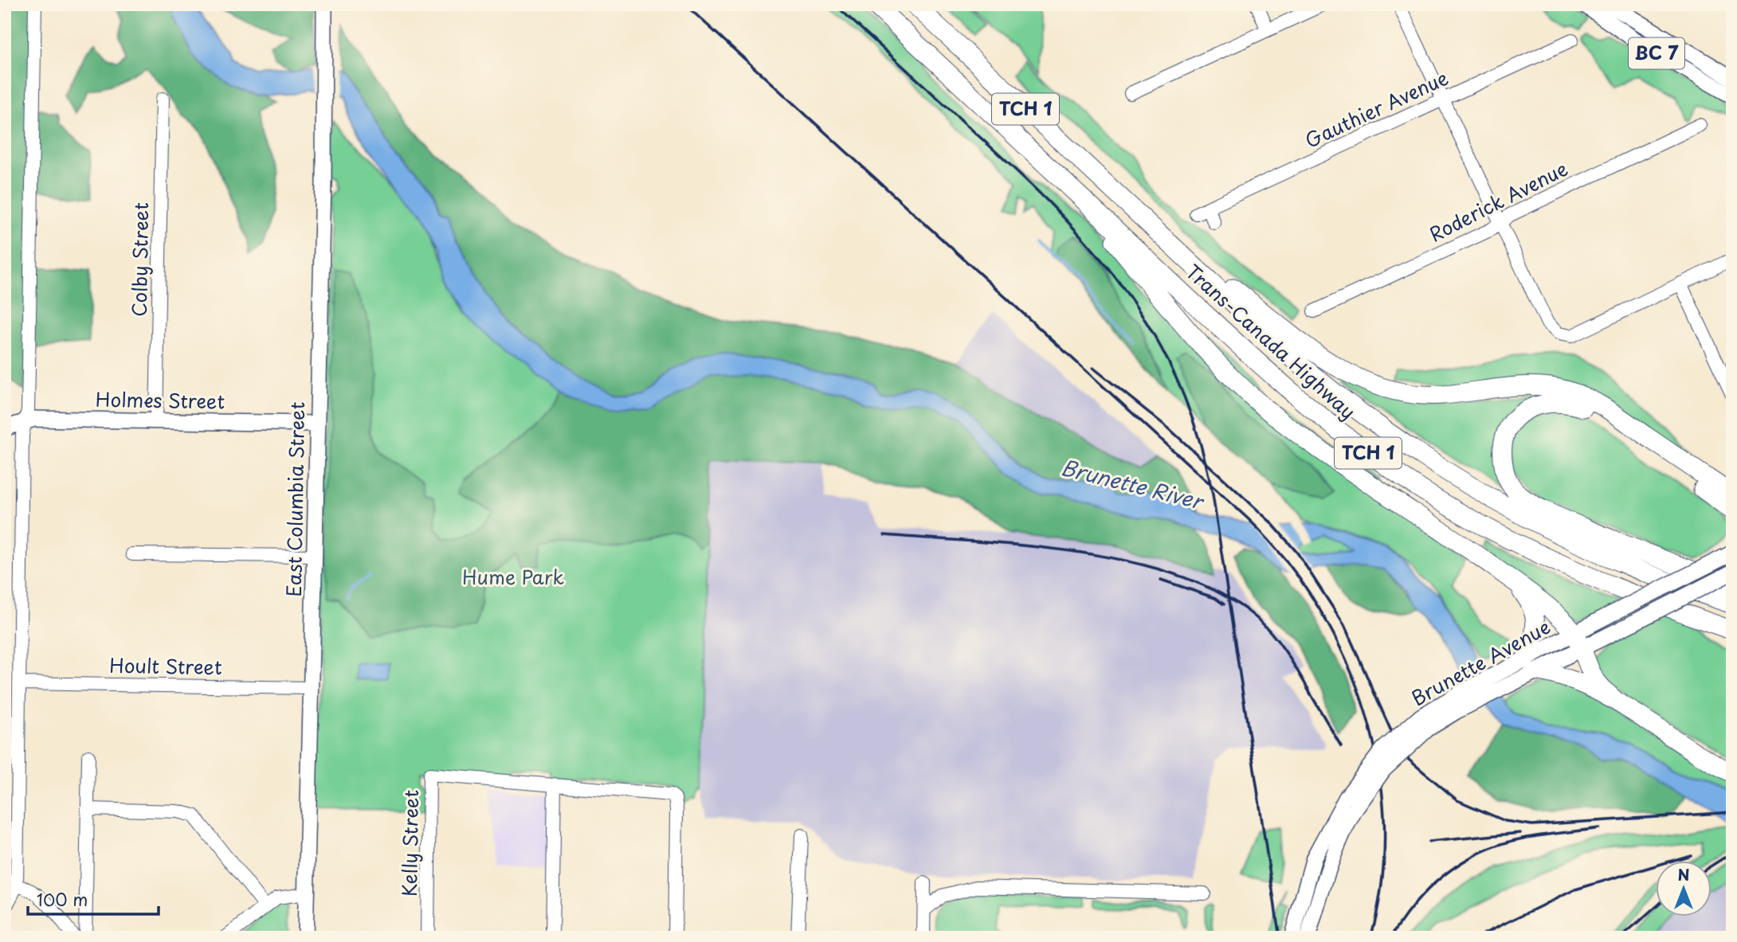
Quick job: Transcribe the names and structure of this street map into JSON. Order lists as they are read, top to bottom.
{
  "streets": {
    "highway": ["TCH 1", "Trans-Canada Highway"],
    "main road": [
      "BC 7",
      "Holmes Street",
      "East Columbia Street",
      "Brunette Avenue"
    ],
    "street": [
      "Gauthier Avenue",
      "Roderick Avenue",
      "Colby Street",
      "Hoult Street",
      "Kelly Street"
    ]
  },
  "crossings": [
    ["Colby Street", "Holmes Street"],
    ["Holmes Street", "East Columbia Street"],
    ["East Columbia Street", "Hoult Street"]
  ],
  "water": ["Brunette River"],
  "parks": ["Hume Park"],
  "scale_bar": "100 m",
  "north": "top"
}
